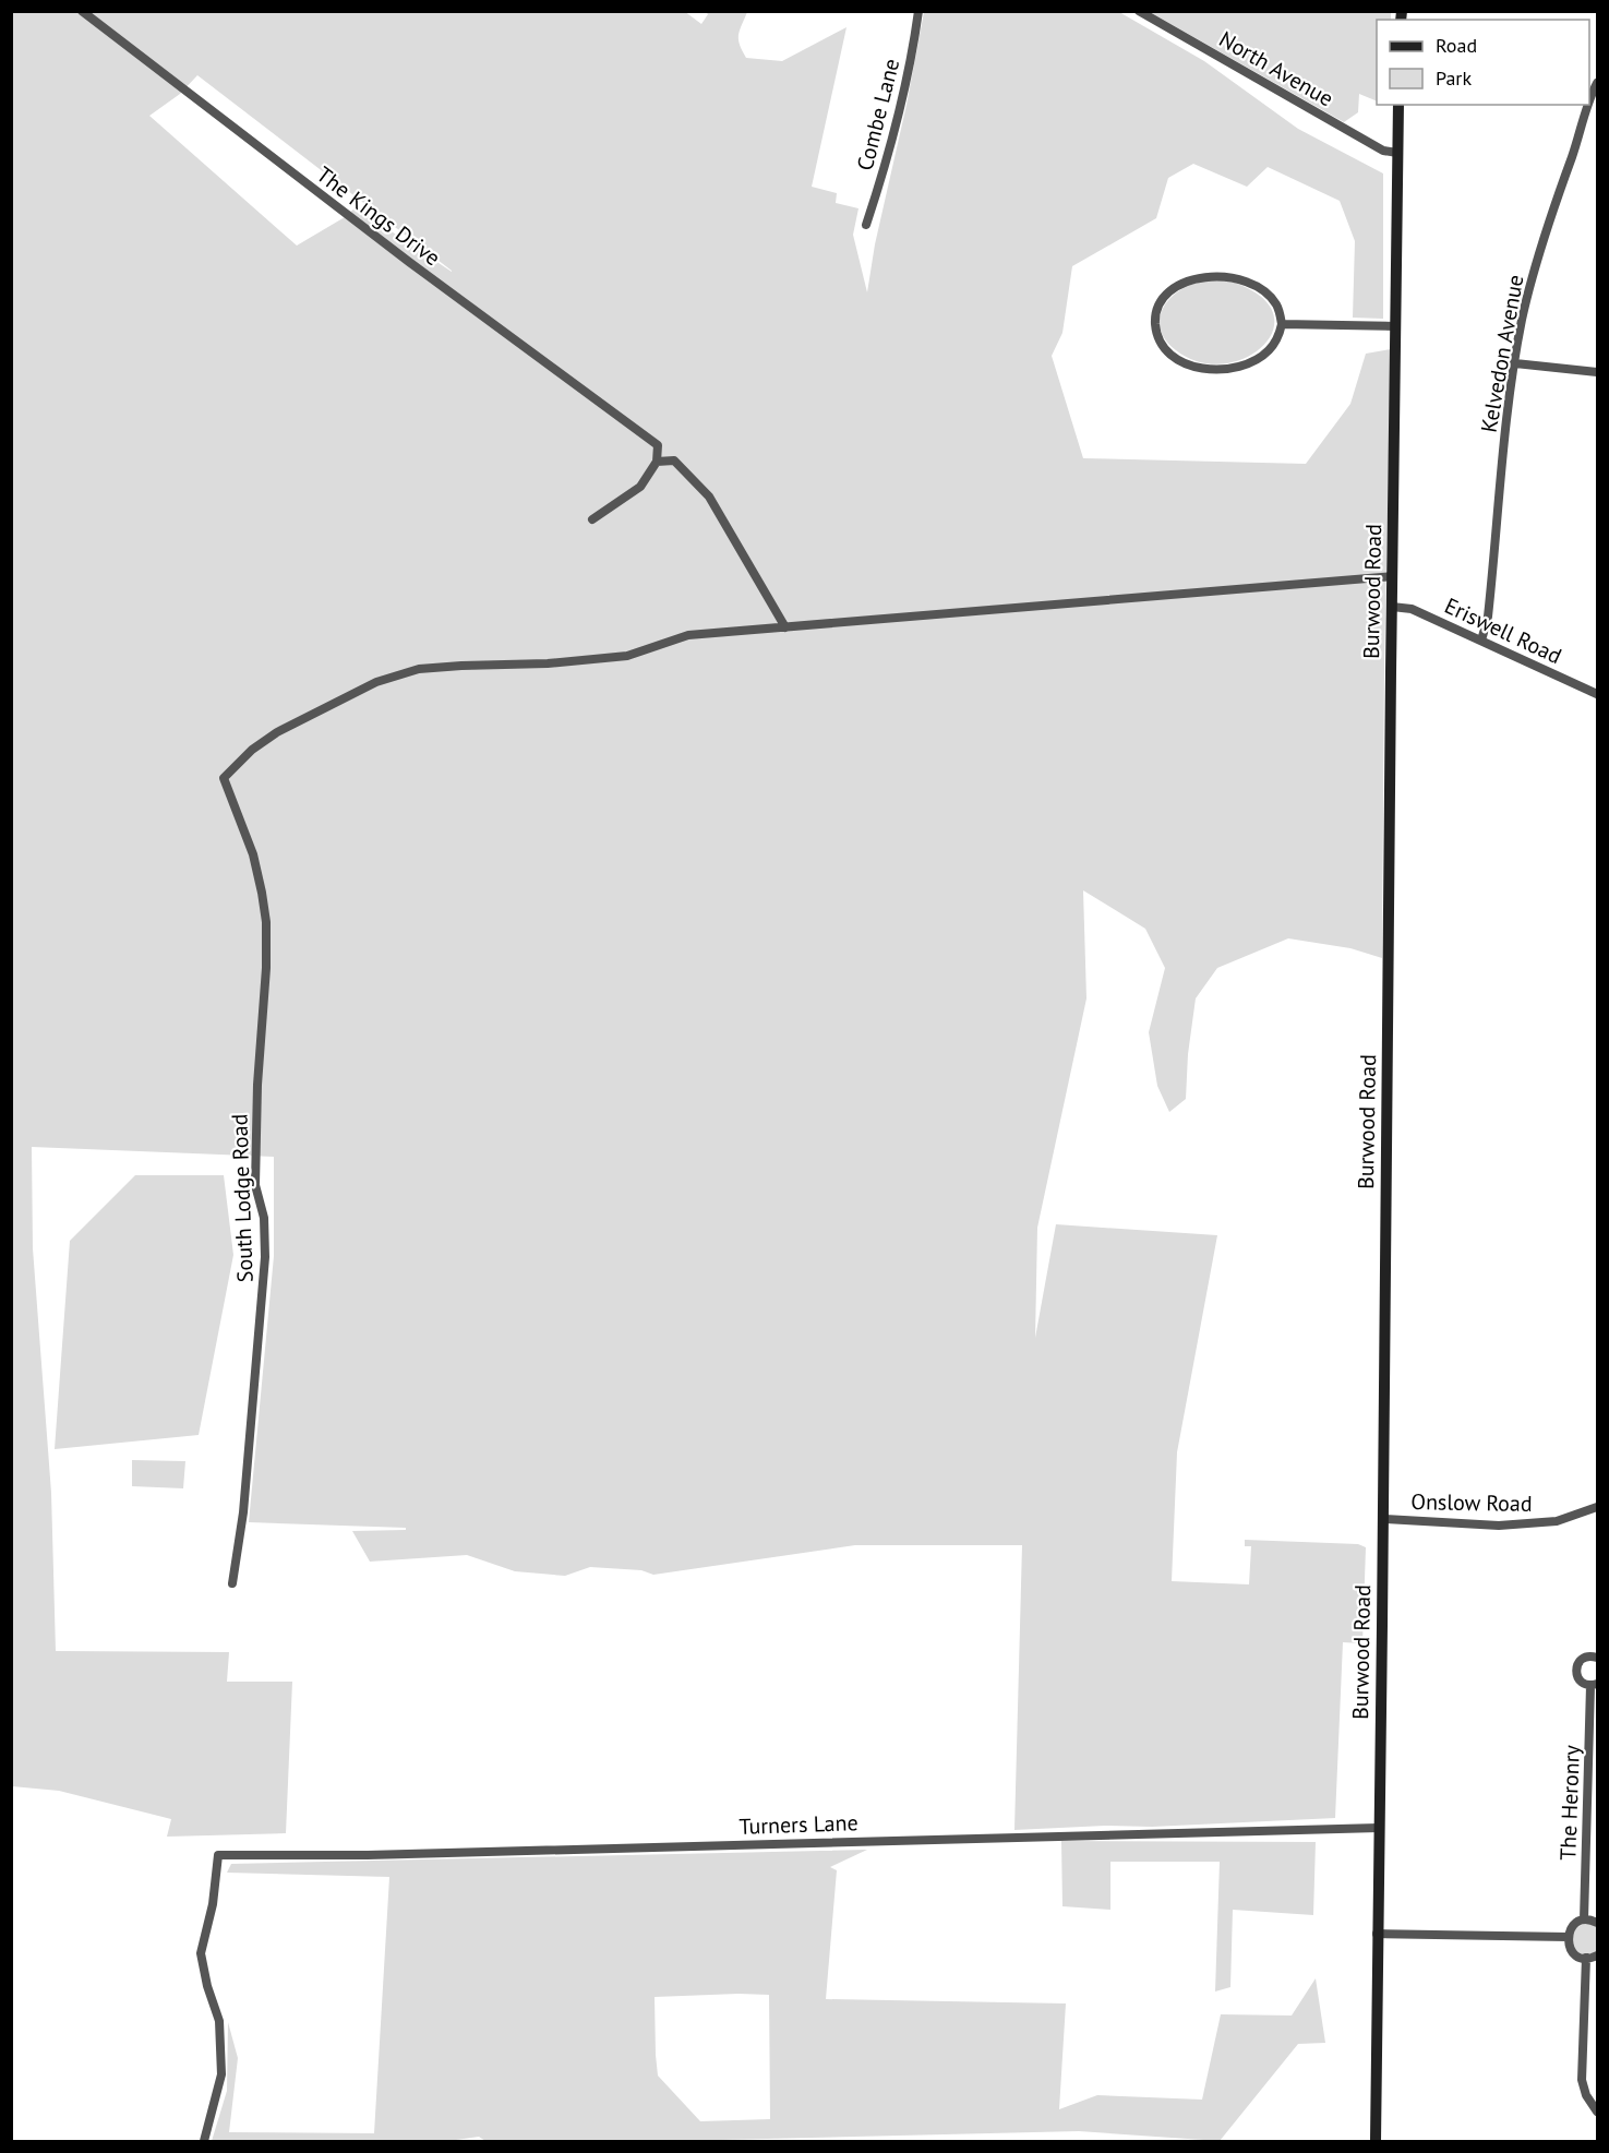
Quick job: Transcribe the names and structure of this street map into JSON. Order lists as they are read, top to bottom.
{
  "streets": {
    "street": [
      "North Avenue",
      "Combe Lane",
      "The Kings Drive",
      "Kelvedon Avenue",
      "Burwood Road",
      "Eriswell Road",
      "South Lodge Road",
      "Onslow Road",
      "The Heronry",
      "Turners Lane"
    ]
  },
  "crossings": [
    ["North Avenue", "Burwood Road"],
    ["The Kings Drive", "South Lodge Road"],
    ["Kelvedon Avenue", "Eriswell Road"],
    ["Burwood Road", "Eriswell Road"],
    ["Burwood Road", "Onslow Road"],
    ["Burwood Road", "Turners Lane"]
  ],
  "legend": ["Road", "Park"]
}
